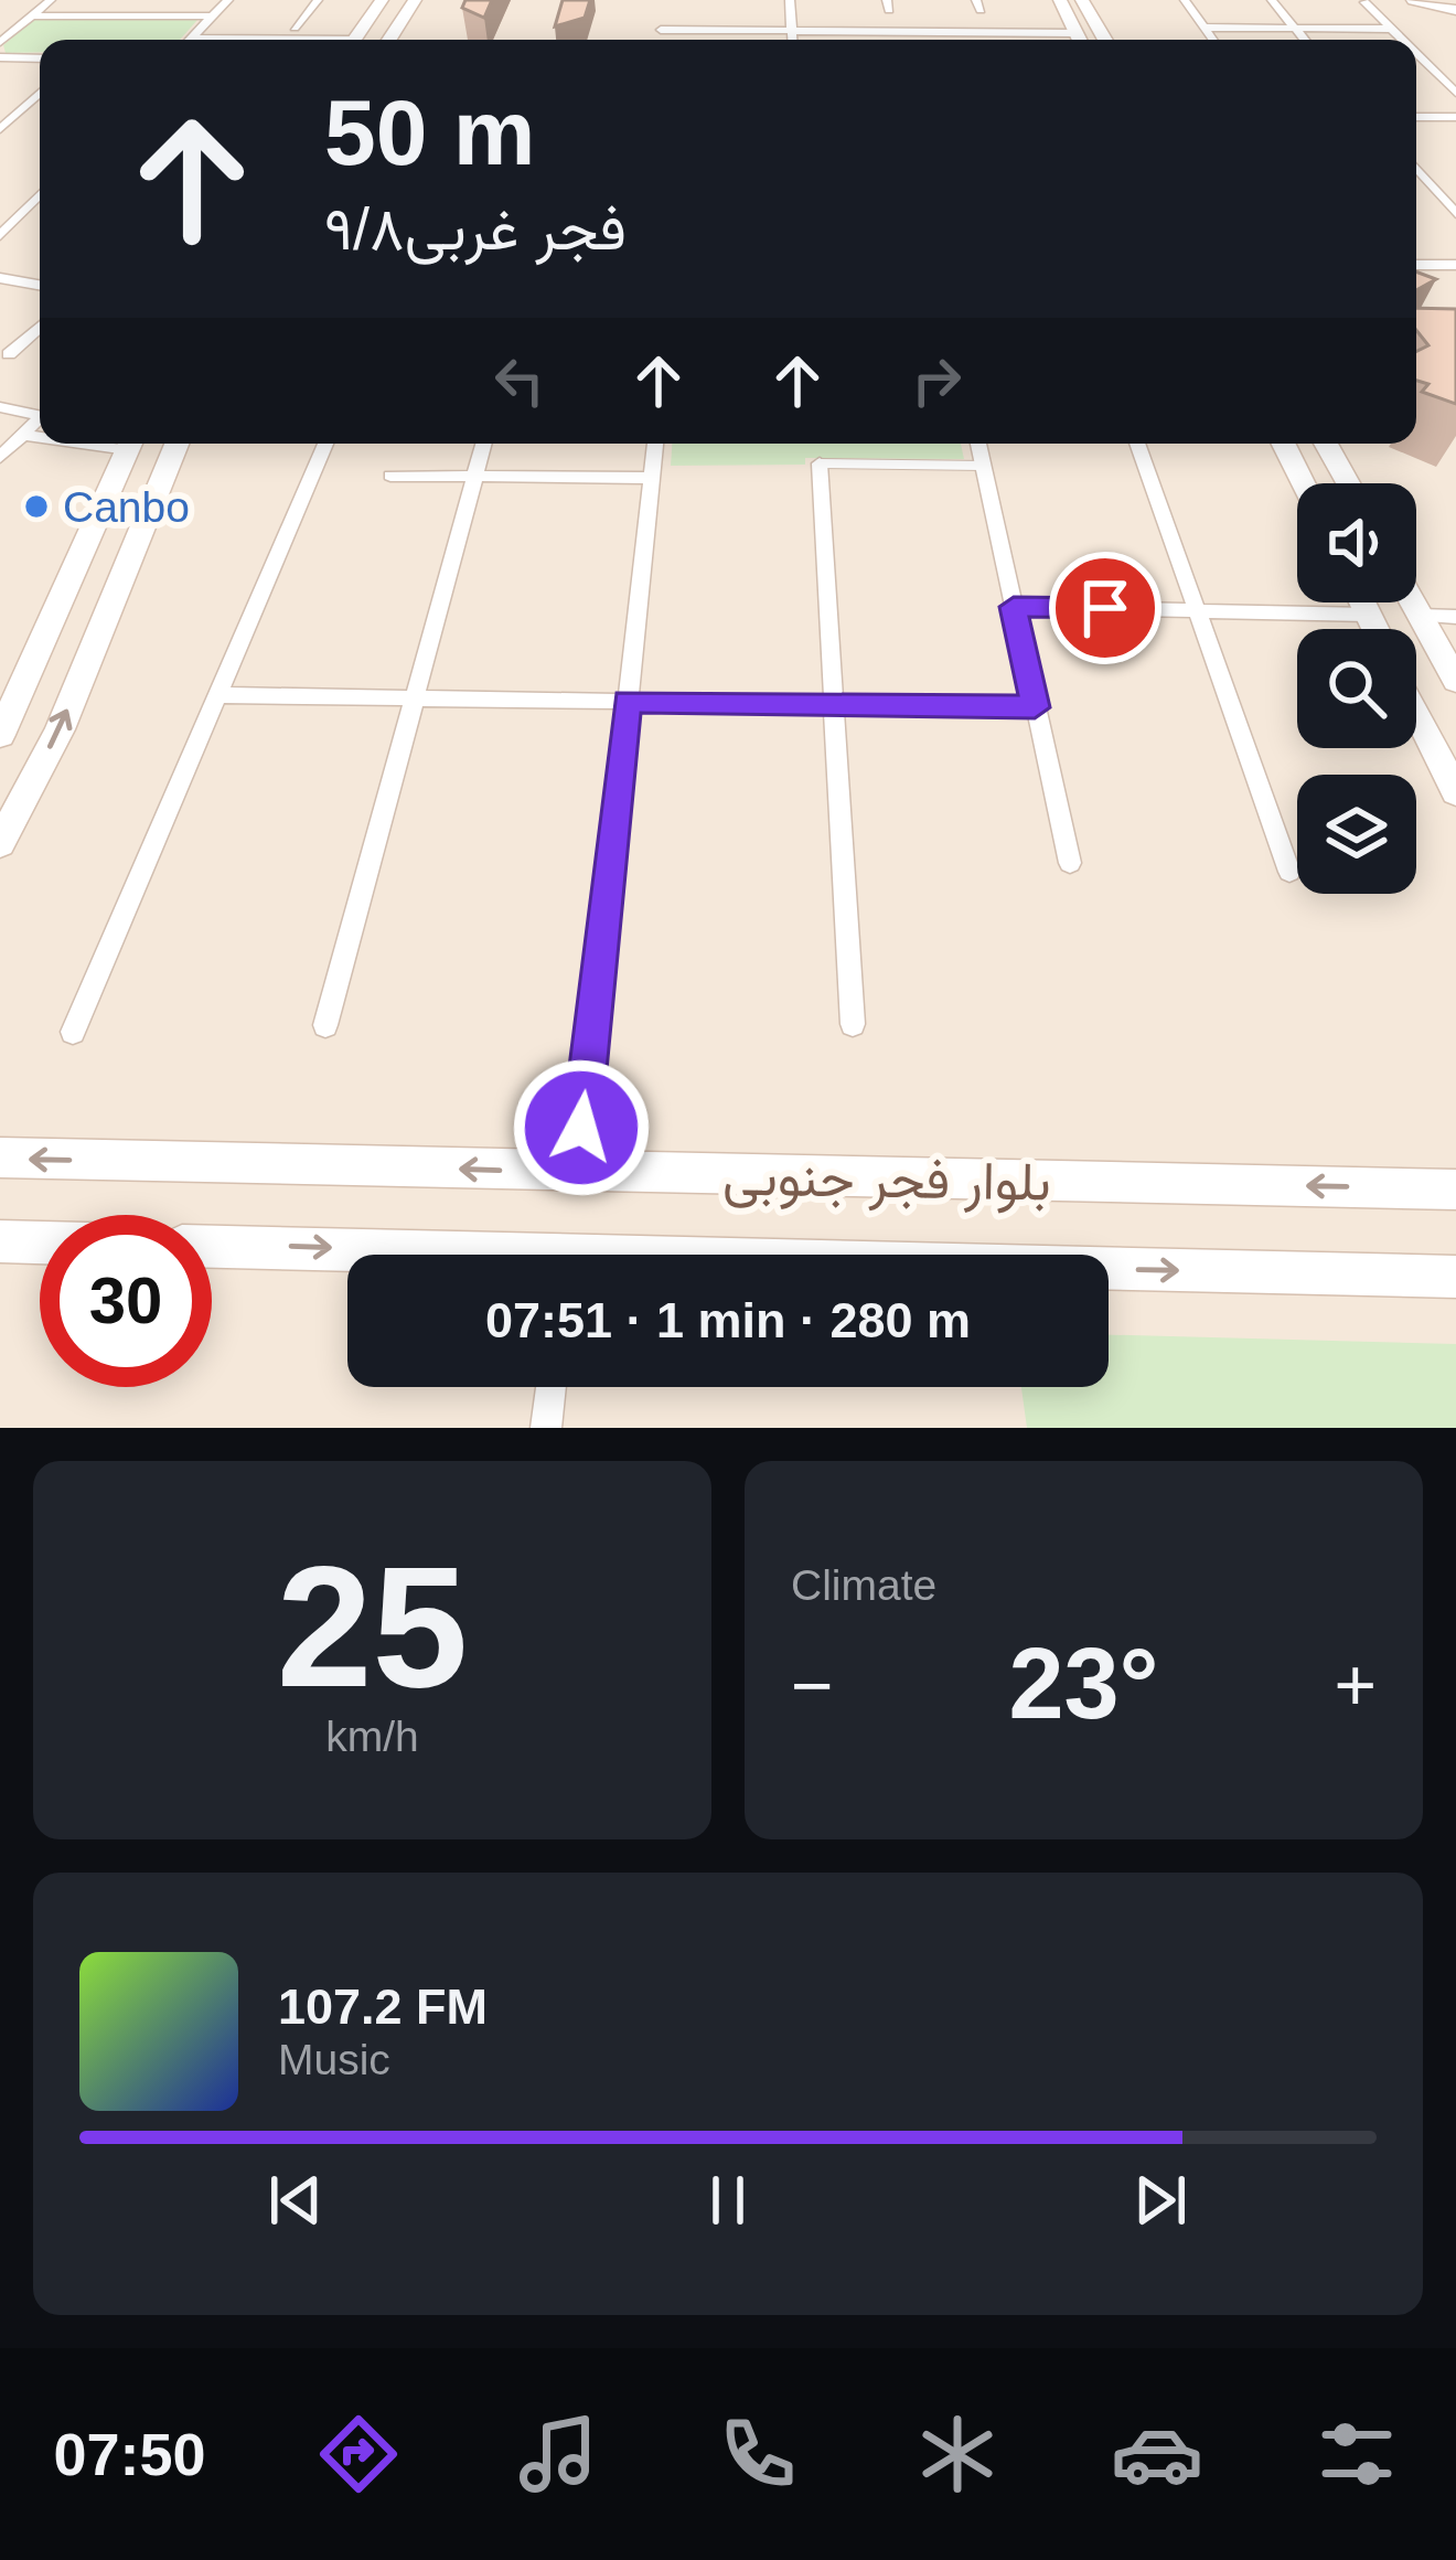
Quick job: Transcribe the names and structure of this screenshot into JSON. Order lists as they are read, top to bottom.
{
  "streets": {
    "main road": ["بلوار فجر جنوبی"]
  },
  "places": ["Canbo"],
  "page": {
    "turn": ["50 m", "فجر غربی۹/۸"],
    "limit": "30",
    "trip": "07:51 · 1 min · 280 m",
    "tile": [
      ["25", "km/h"],
      "Climate"
    ],
    "heat": ["−", "23°", "+"],
    "song": ["107.2 FM", "Music"],
    "tabs": "07:50"
  }
}
